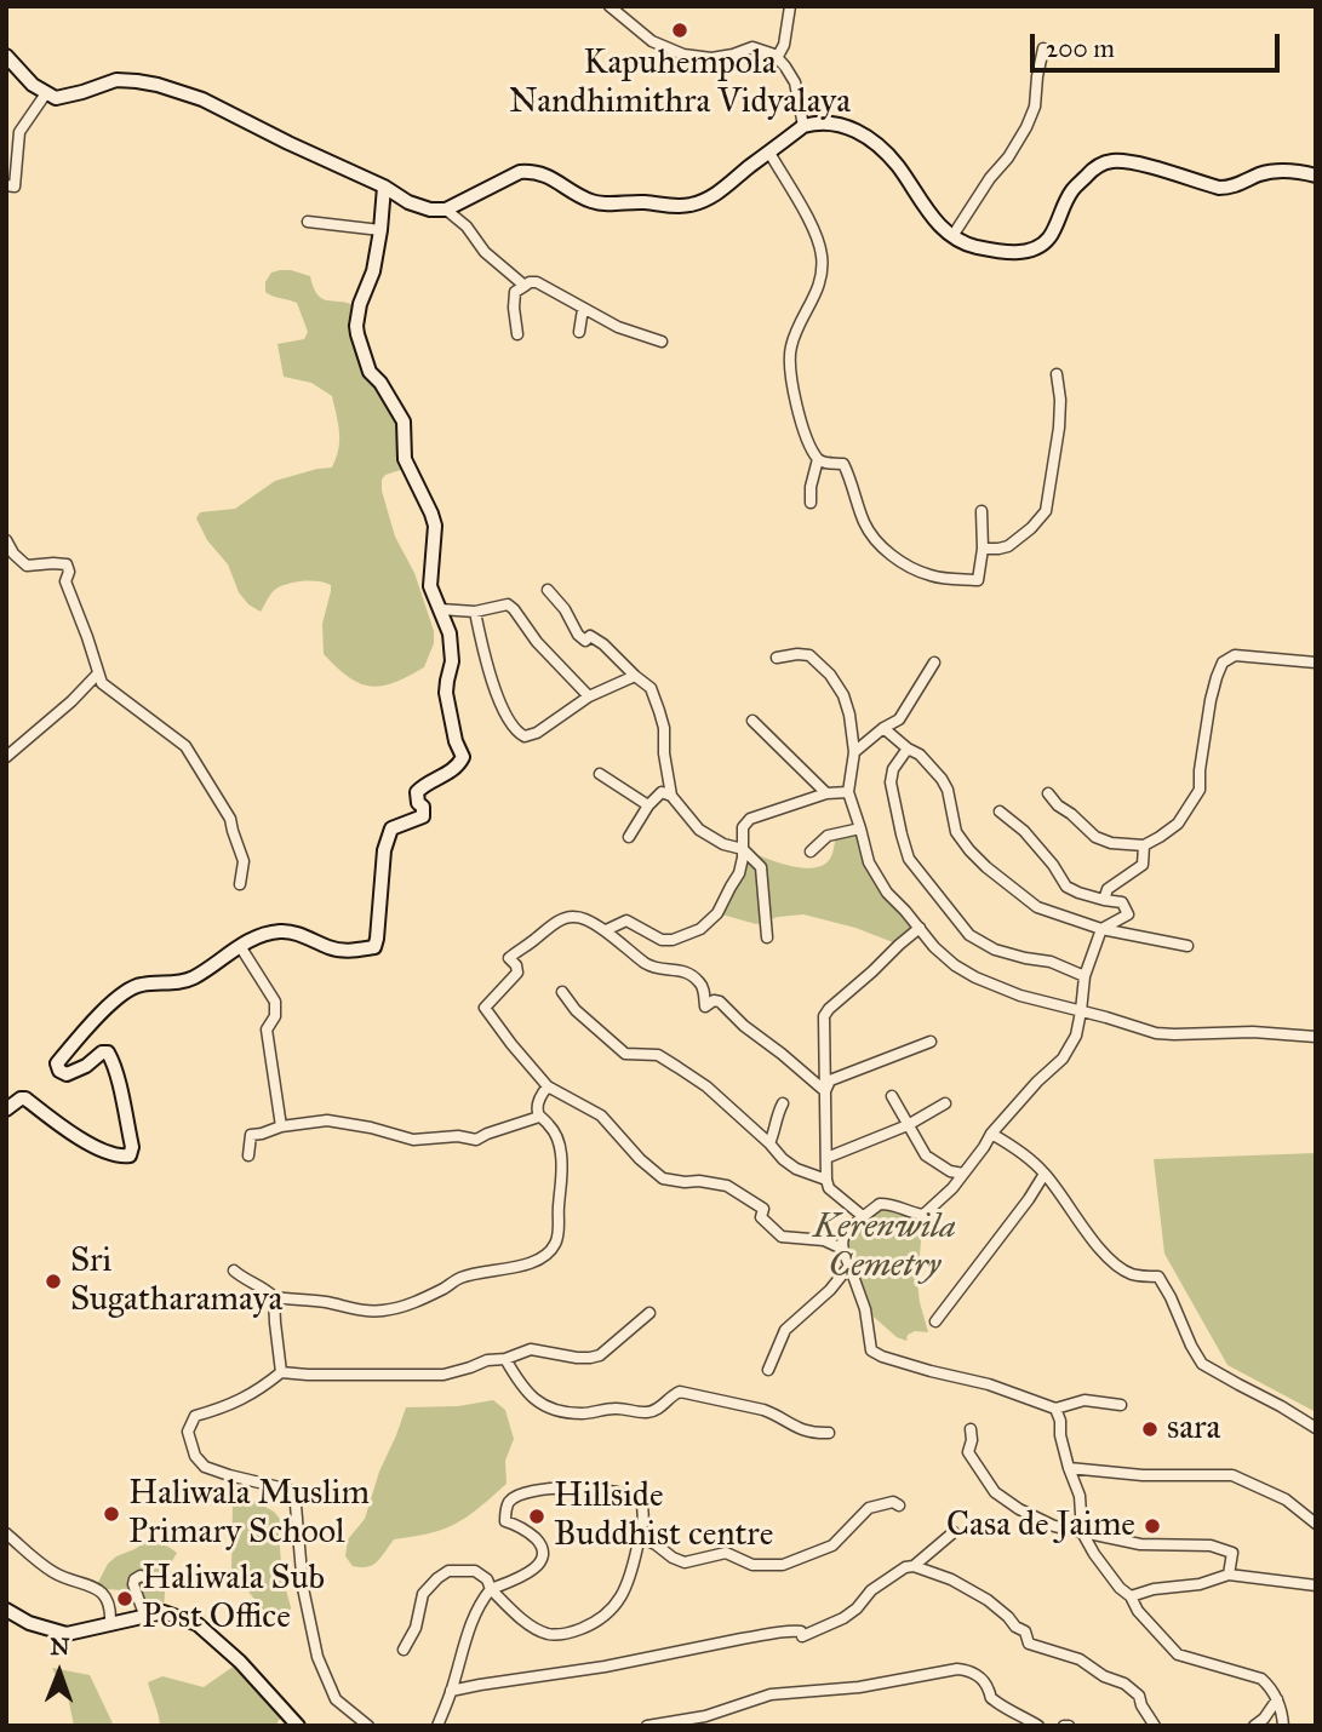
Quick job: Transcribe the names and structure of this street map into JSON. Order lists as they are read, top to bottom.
{
  "parks": ["Kerenwila Cemetry"],
  "places": [
    "Kapuhempola Nandhimithra Vidyalaya",
    "Sri Sugatharamaya",
    "sara",
    "Haliwala Muslim Primary School",
    "Hillside Buddhist centre",
    "Casa de Jaime",
    "Haliwala Sub Post Office"
  ],
  "scale_bar": "200 m",
  "north": "top"
}
